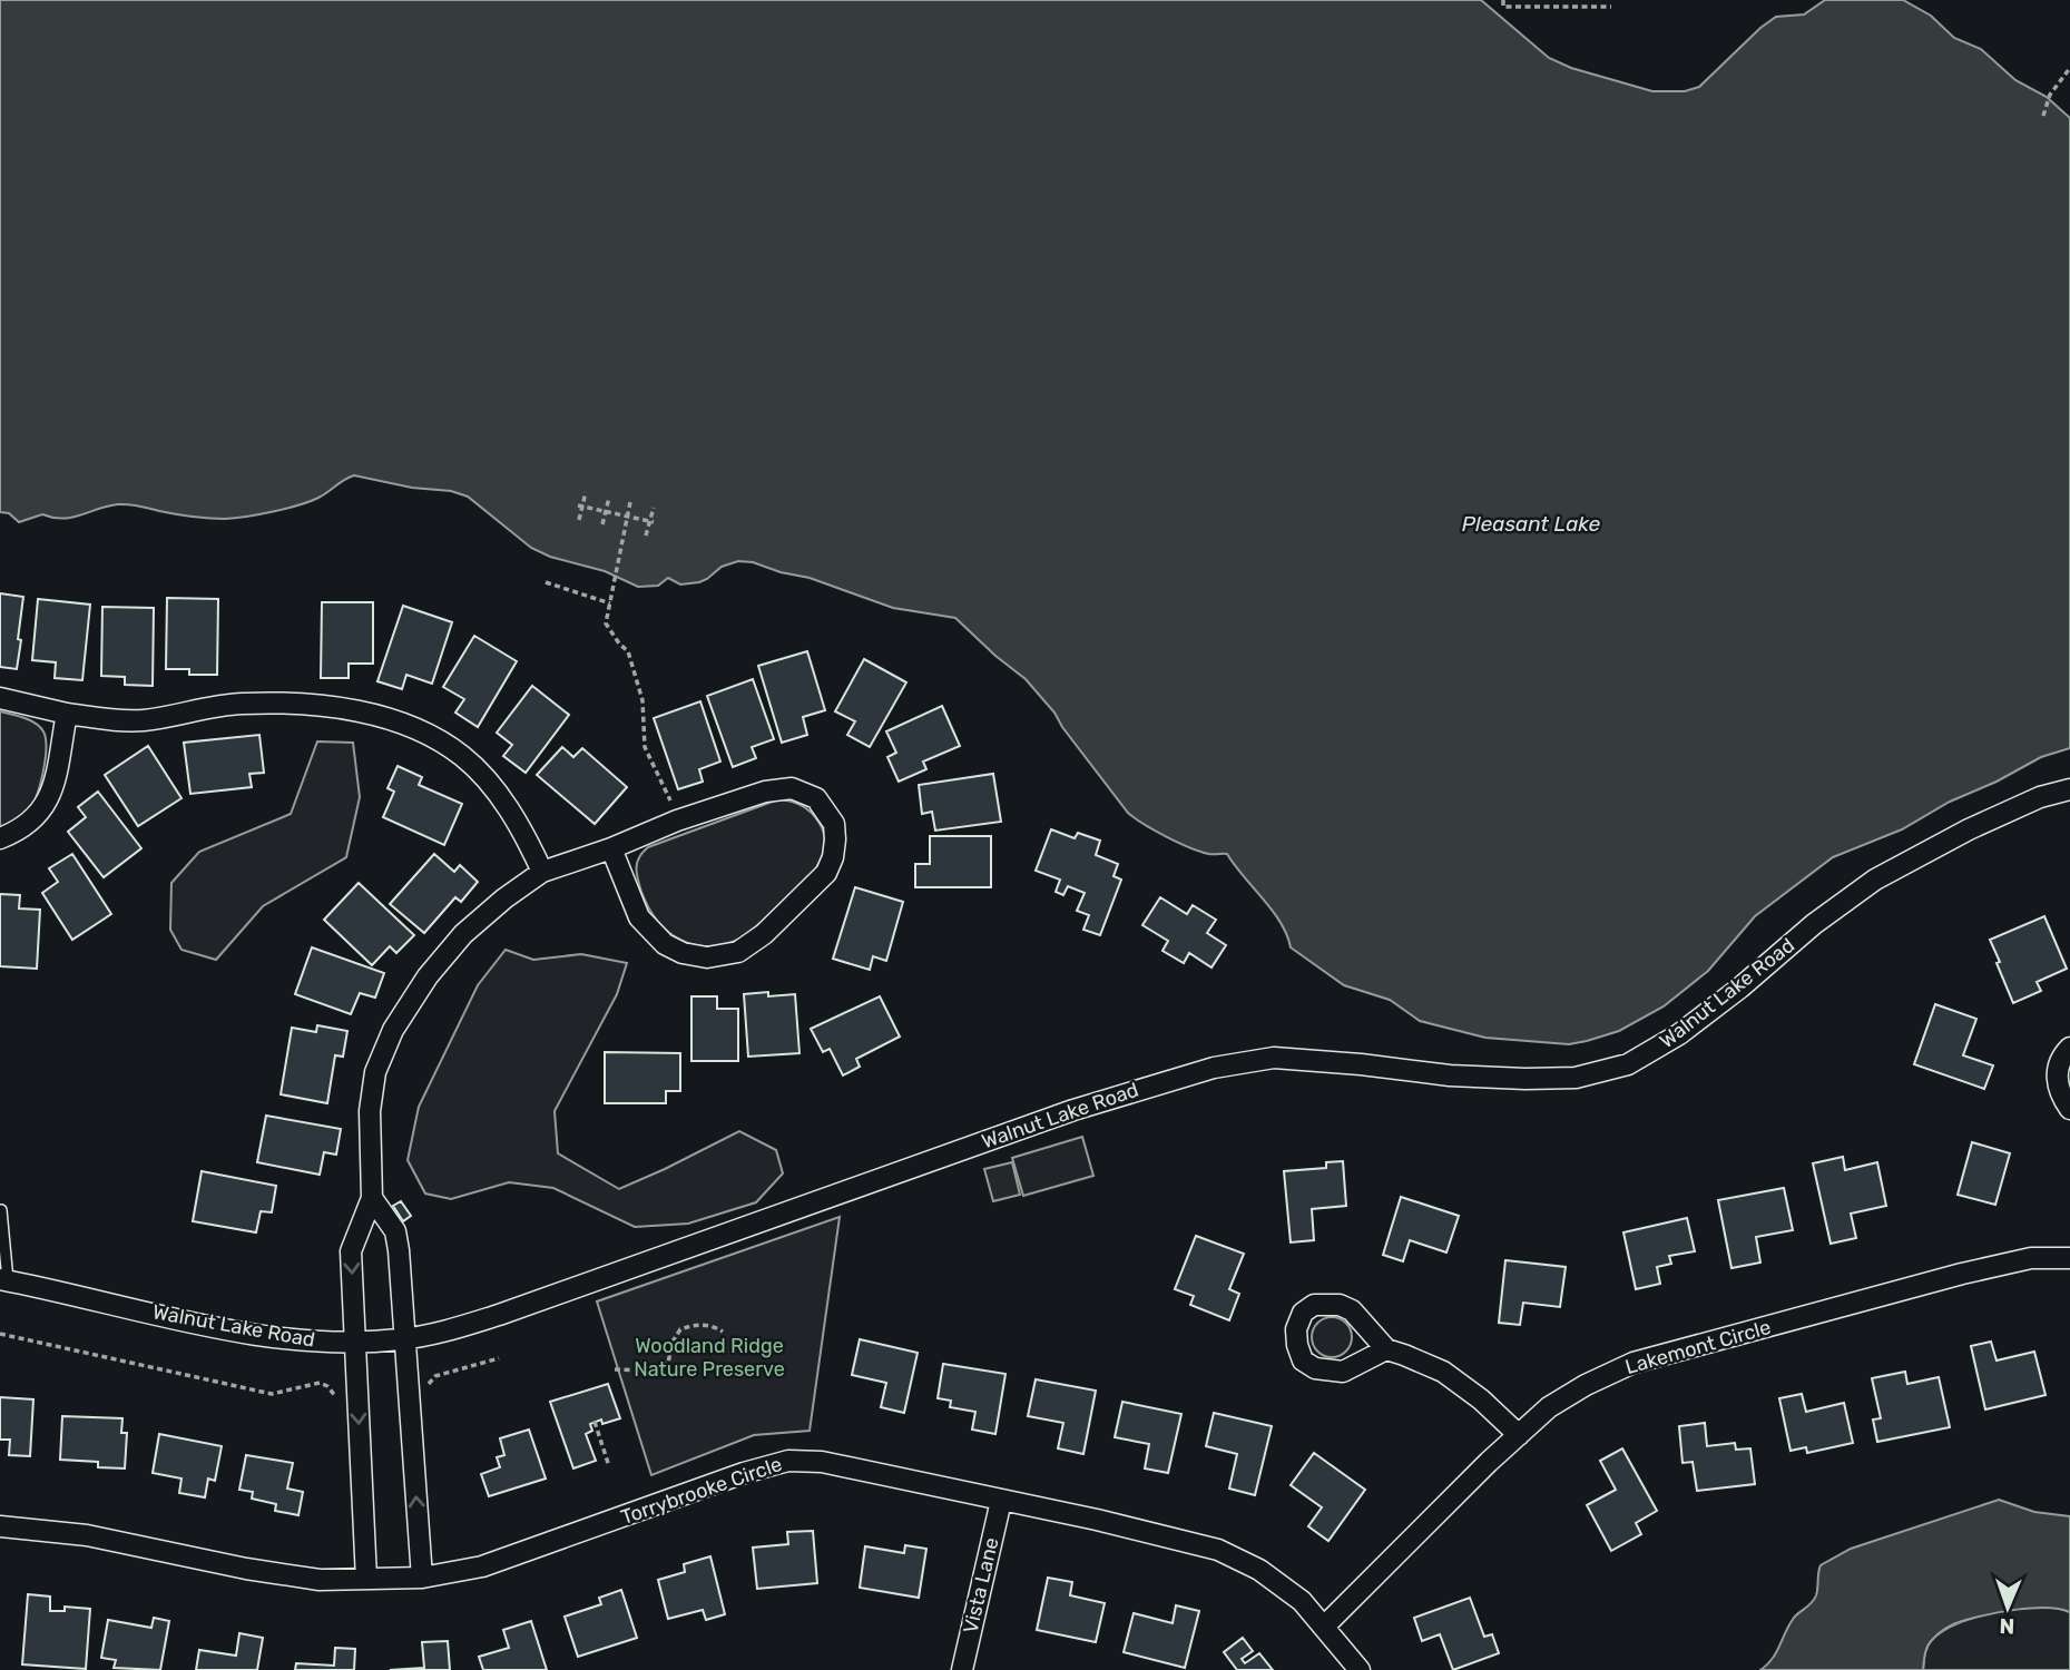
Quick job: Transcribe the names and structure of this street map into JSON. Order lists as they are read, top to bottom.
{
  "streets": {
    "street": [
      "Walnut Lake Road",
      "Lakemont Circle",
      "Torrybrooke Circle",
      "Vista Lane"
    ]
  },
  "crossings": [
    ["Lakemont Circle", "Torrybrooke Circle"],
    ["Torrybrooke Circle", "Vista Lane"]
  ],
  "water": ["Pleasant Lake"],
  "parks": ["Woodland Ridge Nature Preserve"],
  "north": "bottom"
}
